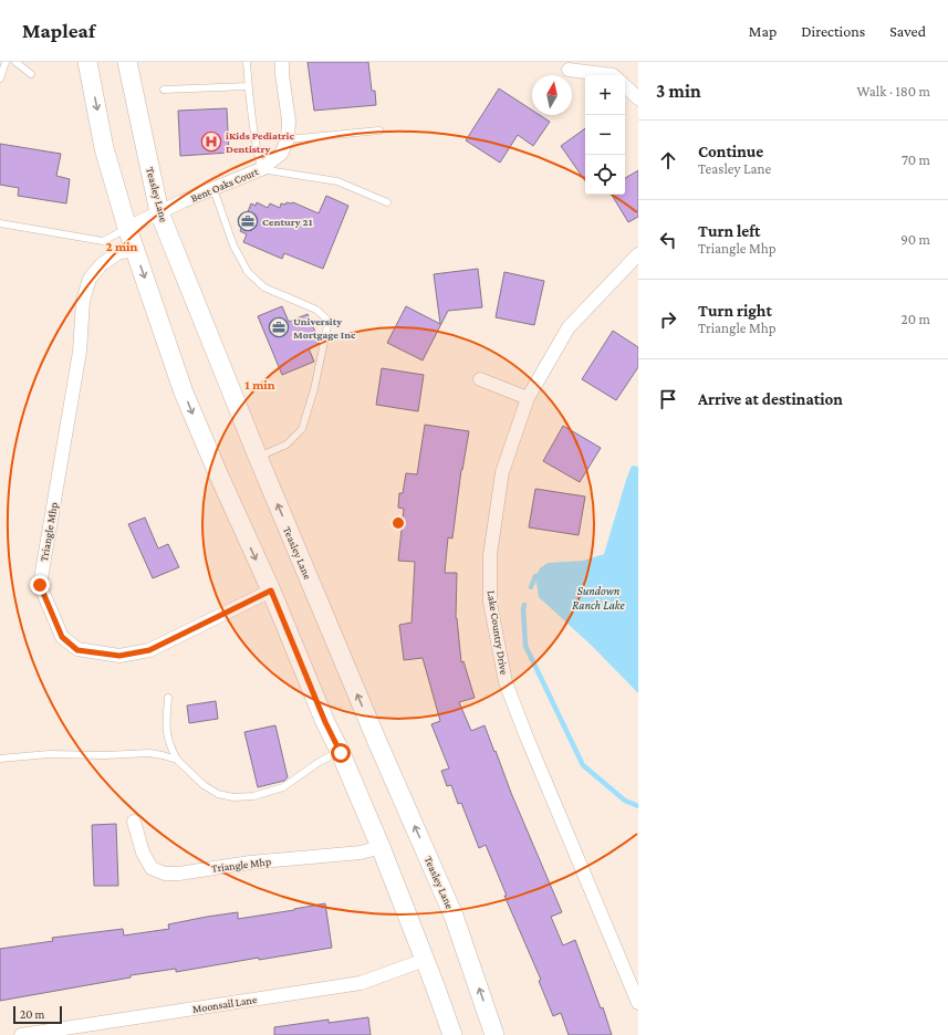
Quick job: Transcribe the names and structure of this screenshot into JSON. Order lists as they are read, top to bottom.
{
  "streets": {
    "main road": ["Teasley Lane"],
    "street": [
      "Bent Oaks Court",
      "Triangle Mhp",
      "Lake Country Drive",
      "Moonsail Lane"
    ]
  },
  "crossings": [
    ["Bent Oaks Court", "Teasley Lane"]
  ],
  "water": ["Sundown Ranch Lake"],
  "places": {
    "hospital": ["iKids Pediatric Dentistry"],
    "office": ["Century 21", "University Mortgage Inc"]
  },
  "scale_bar": "20 m",
  "north": "top",
  "page": {
    "header": "Mapleaf",
    "nav": ["Map", "Directions", "Saved"],
    "heading": ["3 min", "Walk · 180 m"],
    "map_buttons": ["+", "−"],
    "list": [
      ["Continue", "Teasley Lane", "70 m"],
      ["Turn left", "Triangle Mhp", "90 m"],
      ["Turn right", "Triangle Mhp", "20 m"],
      "Arrive at destination"
    ],
    "scale": "20 m"
  },
  "rings": ["2 min", "1 min"]
}
